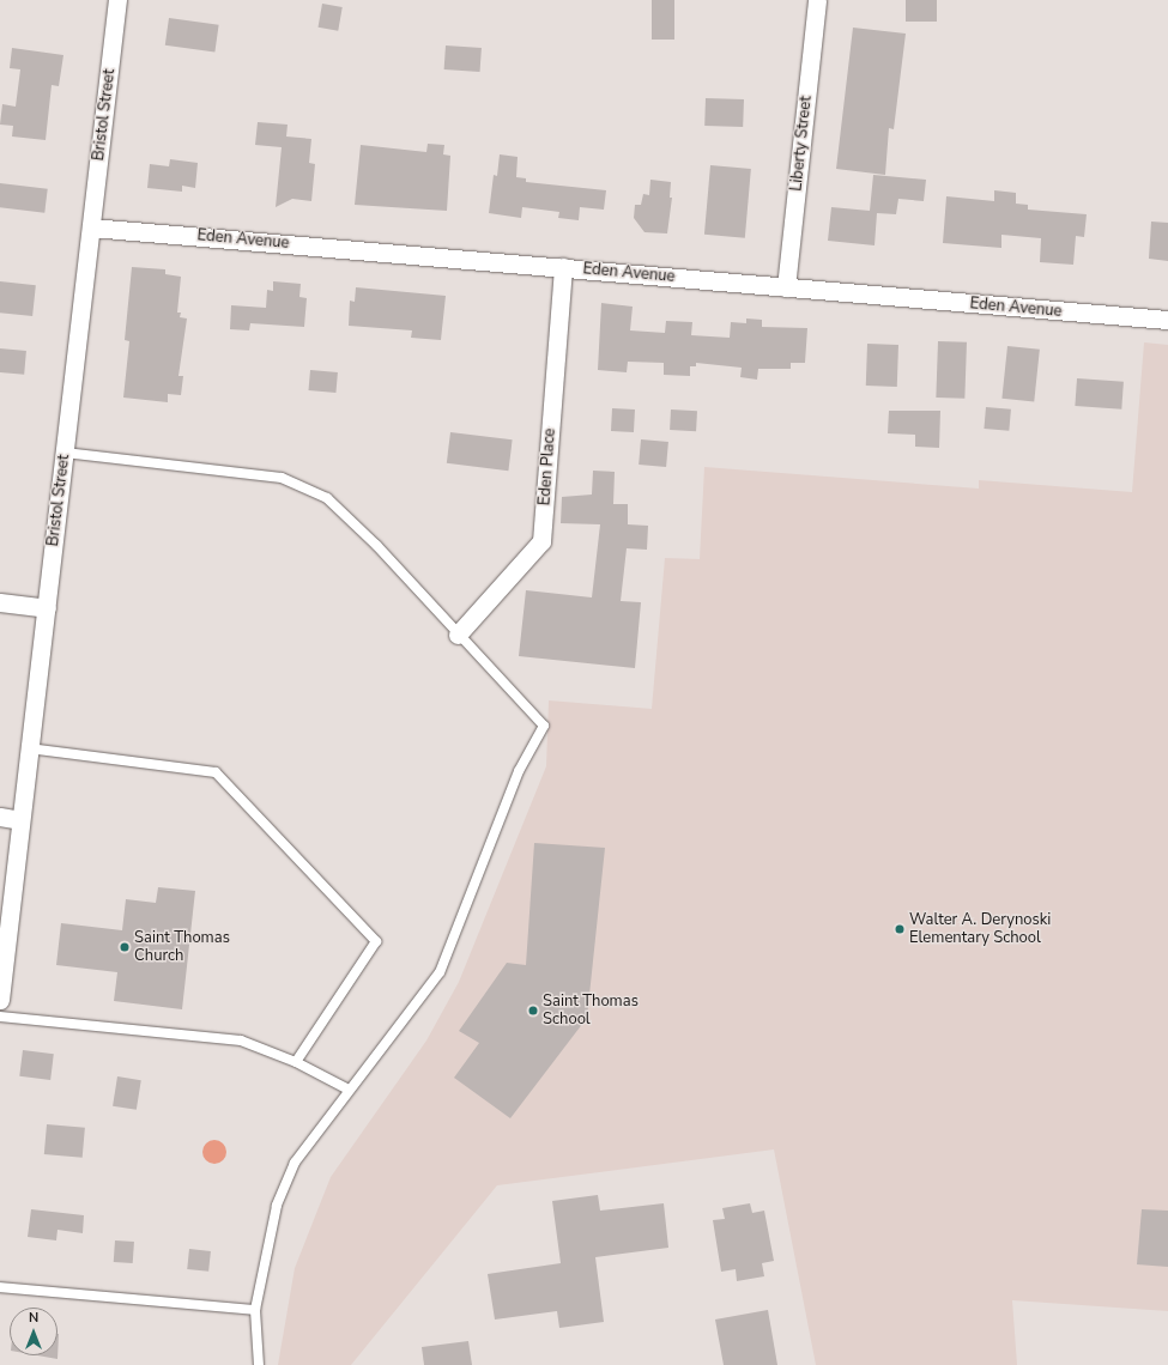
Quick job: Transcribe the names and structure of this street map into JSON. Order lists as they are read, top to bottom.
{
  "streets": {
    "street": [
      "Bristol Street",
      "Liberty Street",
      "Eden Avenue",
      "Eden Place"
    ]
  },
  "crossings": [
    ["Bristol Street", "Eden Avenue"],
    ["Liberty Street", "Eden Avenue"],
    ["Eden Avenue", "Eden Place"]
  ],
  "places": ["Walter A. Derynoski Elementary School", "Saint Thomas Church", "Saint Thomas School"],
  "north": "top"
}
